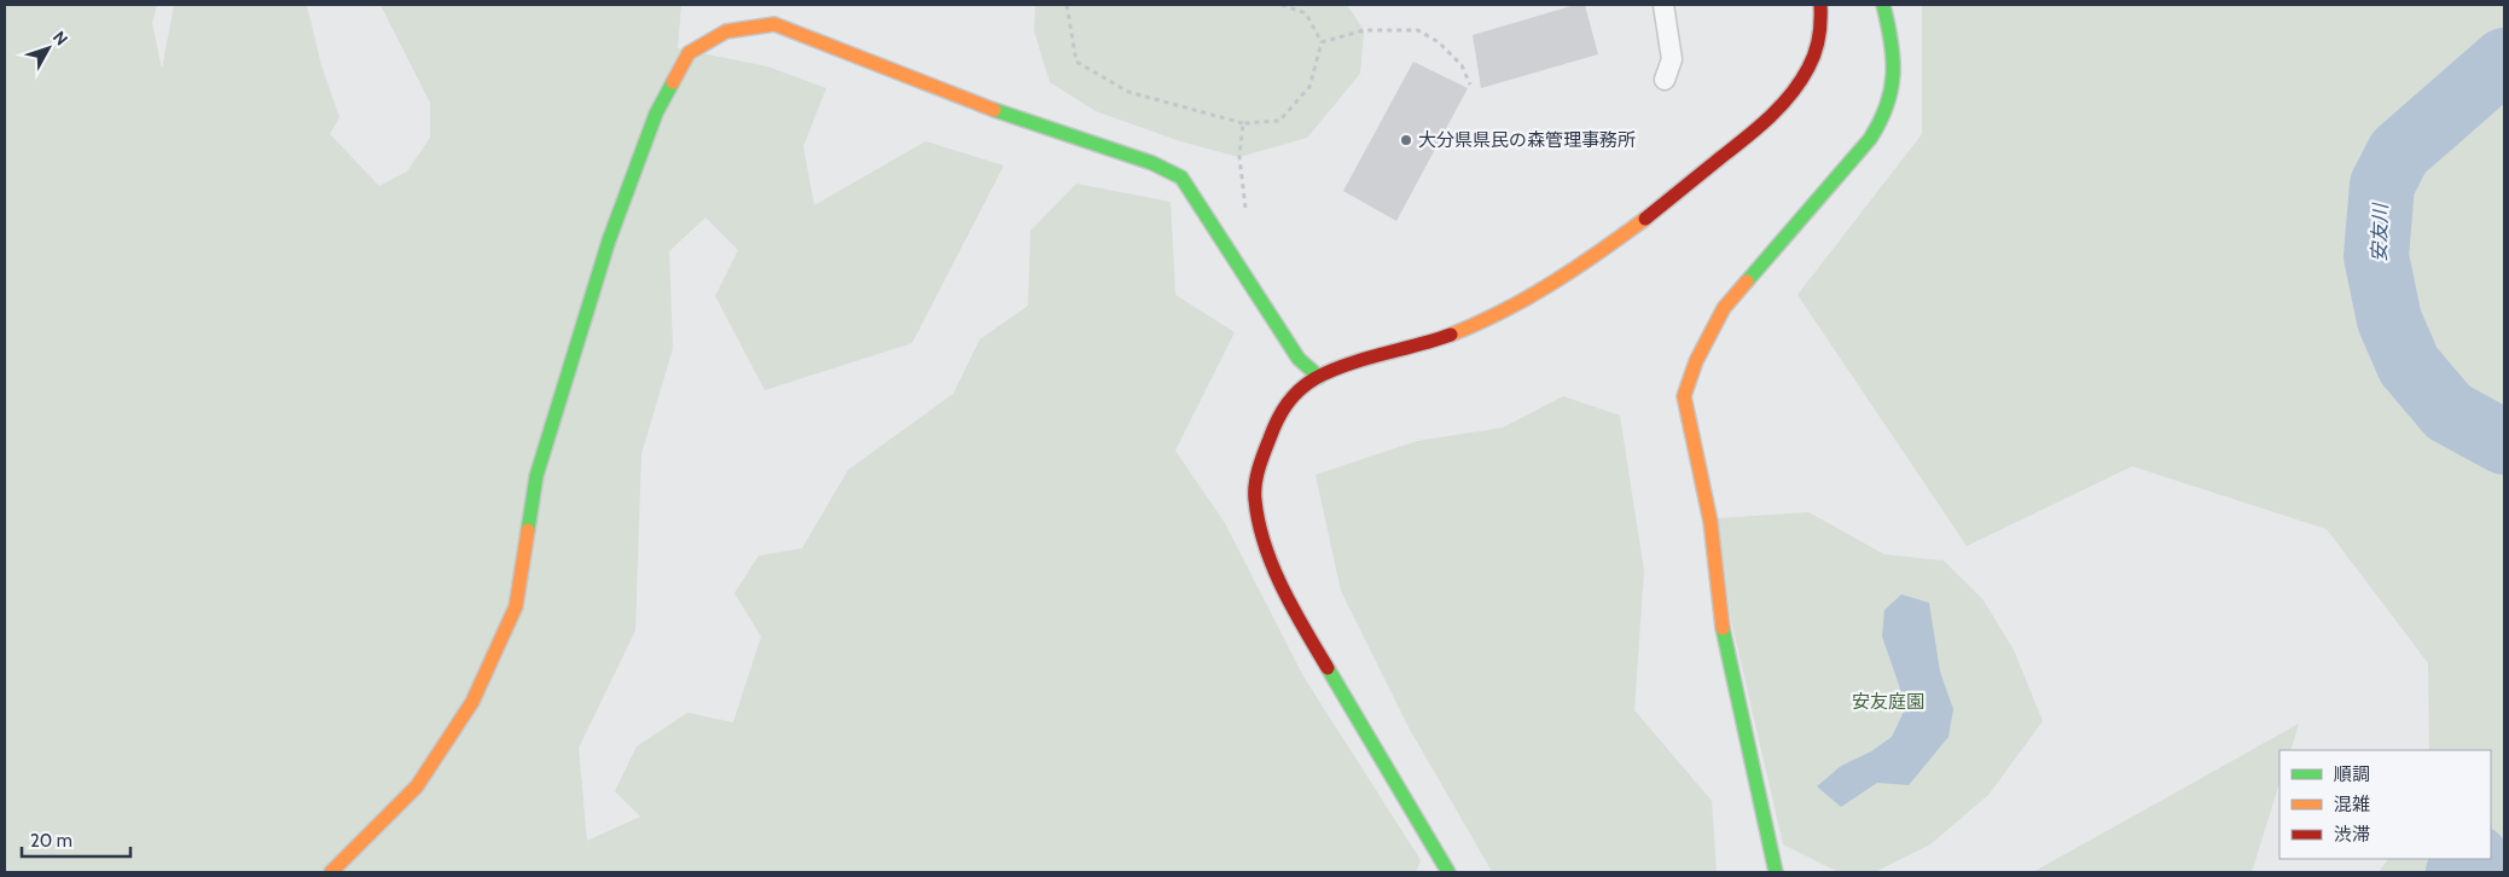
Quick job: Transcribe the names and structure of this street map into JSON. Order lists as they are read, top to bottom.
{
  "water": ["安友川"],
  "parks": ["安友庭園"],
  "places": ["大分県県民の森管理事務所"],
  "legend": ["順調", "混雑", "渋滞"],
  "scale_bar": "20 m",
  "north": "top right"
}
